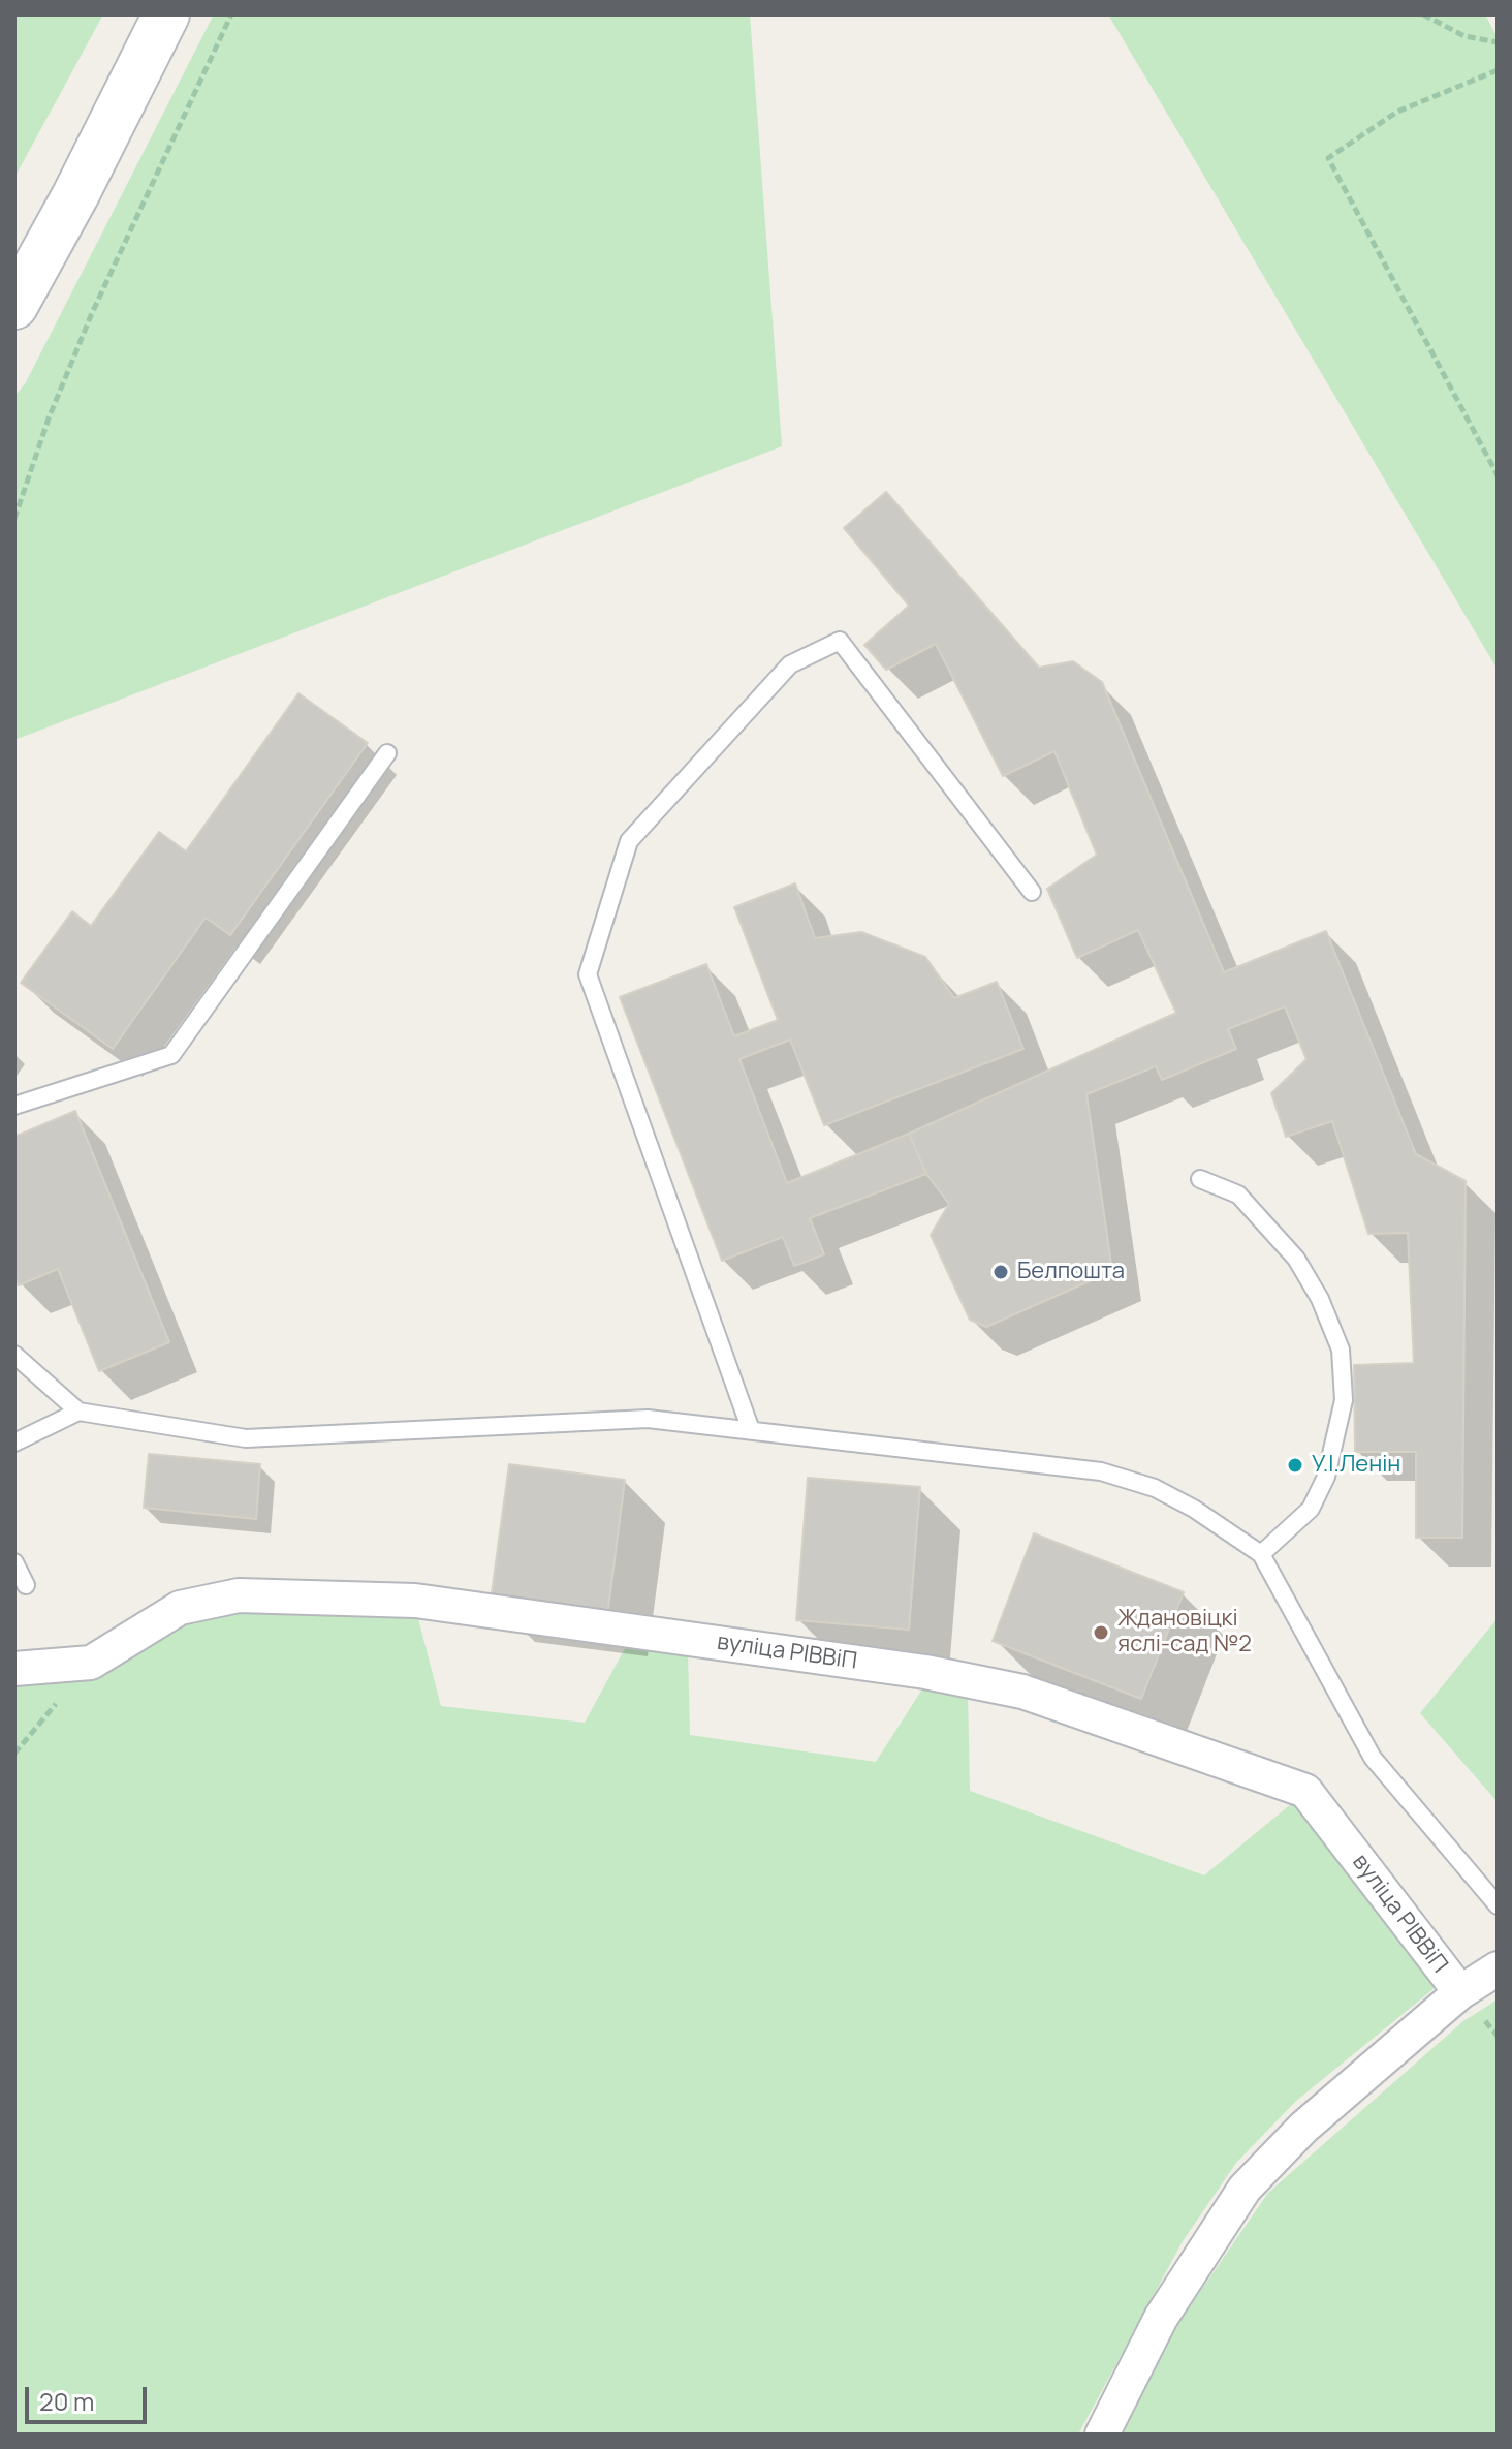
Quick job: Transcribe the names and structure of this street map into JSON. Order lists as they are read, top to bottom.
{
  "streets": {
    "street": ["вуліца РІВВіП"]
  },
  "places": ["Белпошта", "У.І.Ленін", "Ждановіцкі яслі-сад №2"],
  "scale_bar": "20 m"
}
